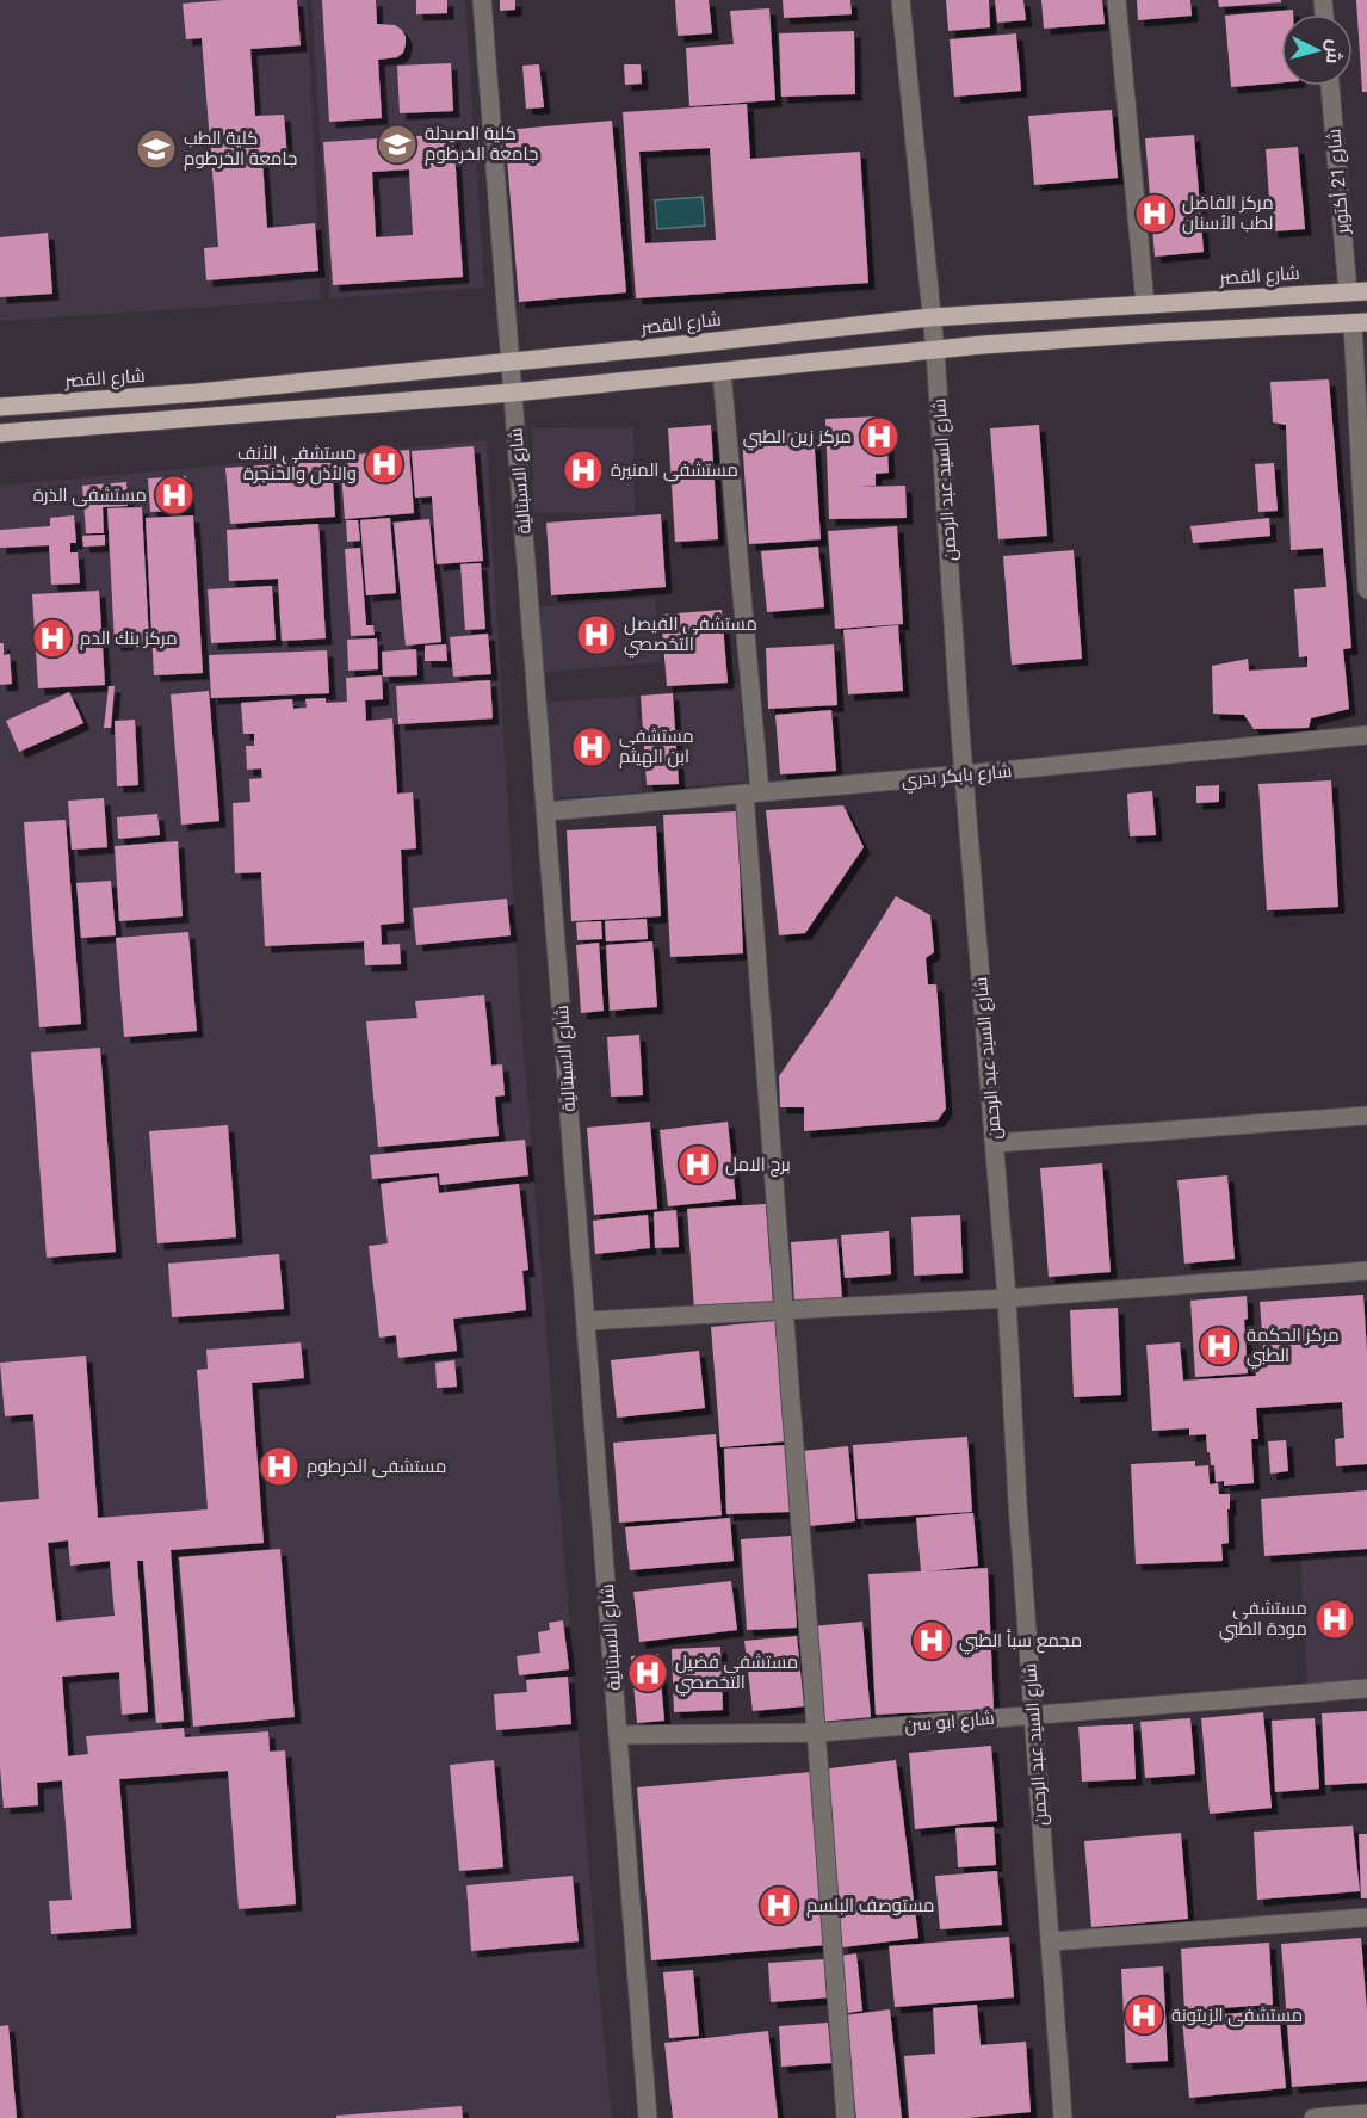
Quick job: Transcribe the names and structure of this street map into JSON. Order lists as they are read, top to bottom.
{
  "streets": {
    "main road": ["شارع القصر"],
    "street": [
      "شارع 21 أكتوبر",
      "شارع السيد عبد الرحمن",
      "شارع الاسبتالية",
      "شارع بابكر بدري",
      "شارع ابو سن"
    ]
  },
  "crossings": [
    ["شارع 21 أكتوبر", "شارع القصر"],
    ["شارع القصر", "شارع السيد عبد الرحمن"],
    ["شارع القصر", "شارع الاسبتالية"],
    ["شارع السيد عبد الرحمن", "شارع بابكر بدري"],
    ["شارع السيد عبد الرحمن", "شارع ابو سن"],
    ["شارع الاسبتالية", "شارع بابكر بدري"],
    ["شارع الاسبتالية", "شارع ابو سن"]
  ],
  "places": {
    "school or university": ["كلية الصيدلة جامعة الخرطوم", "كلية الطب جامعة الخرطوم"],
    "hospital": [
      "مركز الفاضل لطب الأسنان",
      "مركز زين الطبي",
      "مستشفى الأنف والأذن والحنجرة",
      "مستشفى المنيرة",
      "مستشفى الذرة",
      "مستشفى الفيصل التخصصي",
      "مركز بنك الدم",
      "مستشفى ابن الهيثم",
      "برج الامل",
      "مركز الحكمة الطبي",
      "مستشفى الخرطوم",
      "مستشفى مودة الطبي",
      "مجمع سبأ الطبي",
      "مستشفى فضيل التخصصي",
      "مستوصف البلسم",
      "مستشفى الزيتونة"
    ]
  },
  "north": "right"
}
